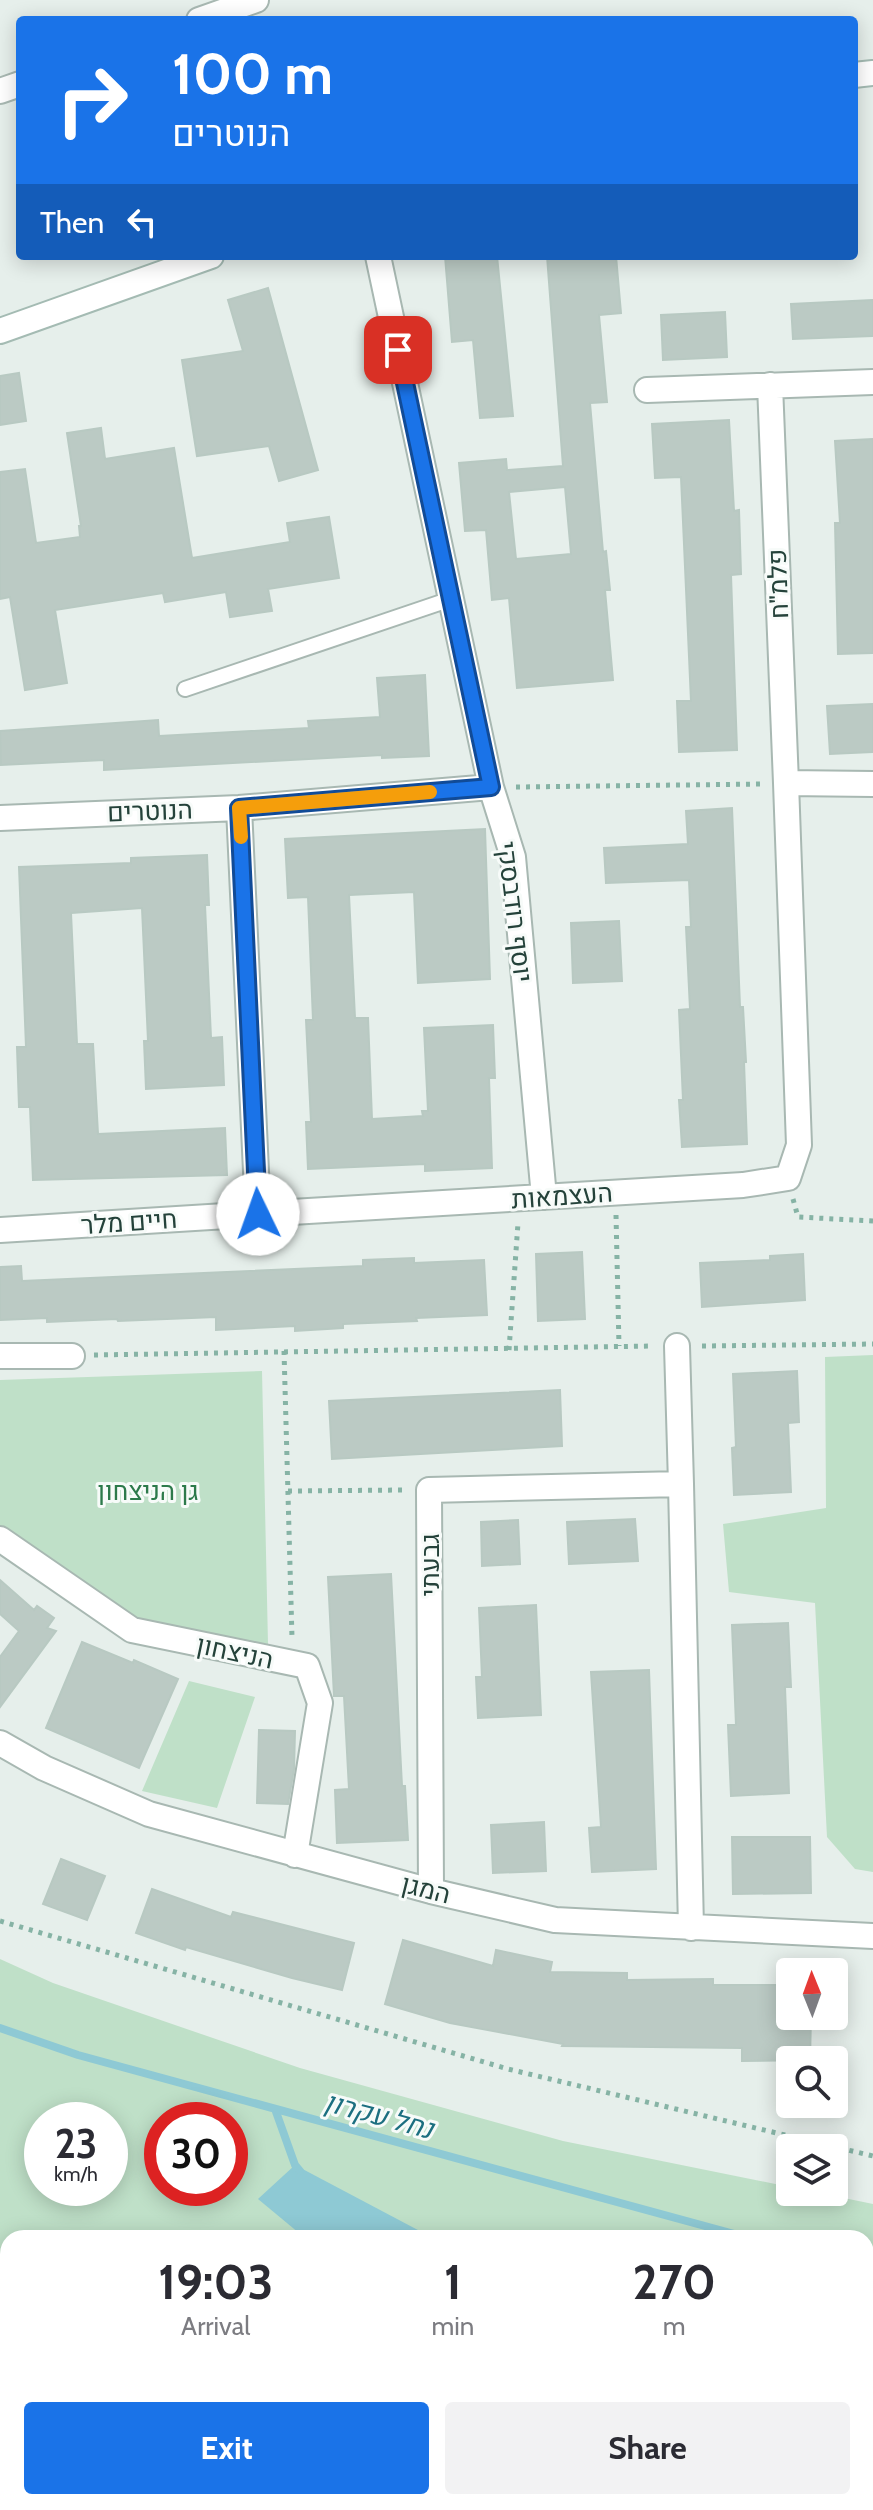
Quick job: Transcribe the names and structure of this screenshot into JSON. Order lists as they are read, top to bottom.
{
  "streets": {
    "street": [
      "פלמ\"ח",
      "הנוטרים",
      "יוסף רודבסקי",
      "העצמאות",
      "חיים מלר",
      "גבעתי",
      "הניצחון",
      "המגן"
    ]
  },
  "crossings": [
    ["הנוטרים", "יוסף רודבסקי"],
    ["יוסף רודבסקי", "העצמאות"],
    ["העצמאות", "חיים מלר"],
    ["גבעתי", "המגן"],
    ["הניצחון", "המגן"]
  ],
  "water": ["נחל עקרון"],
  "parks": ["גן הניצחון"],
  "north": "top",
  "page": {
    "turn": ["100 m", "הנוטרים"],
    "then": "Then",
    "speed": "23 km/h",
    "limit": "30",
    "eta": [
      "19:03",
      "Arrival",
      "1",
      "min",
      "270",
      "m"
    ],
    "buttons": ["Exit", "Share"]
  }
}
